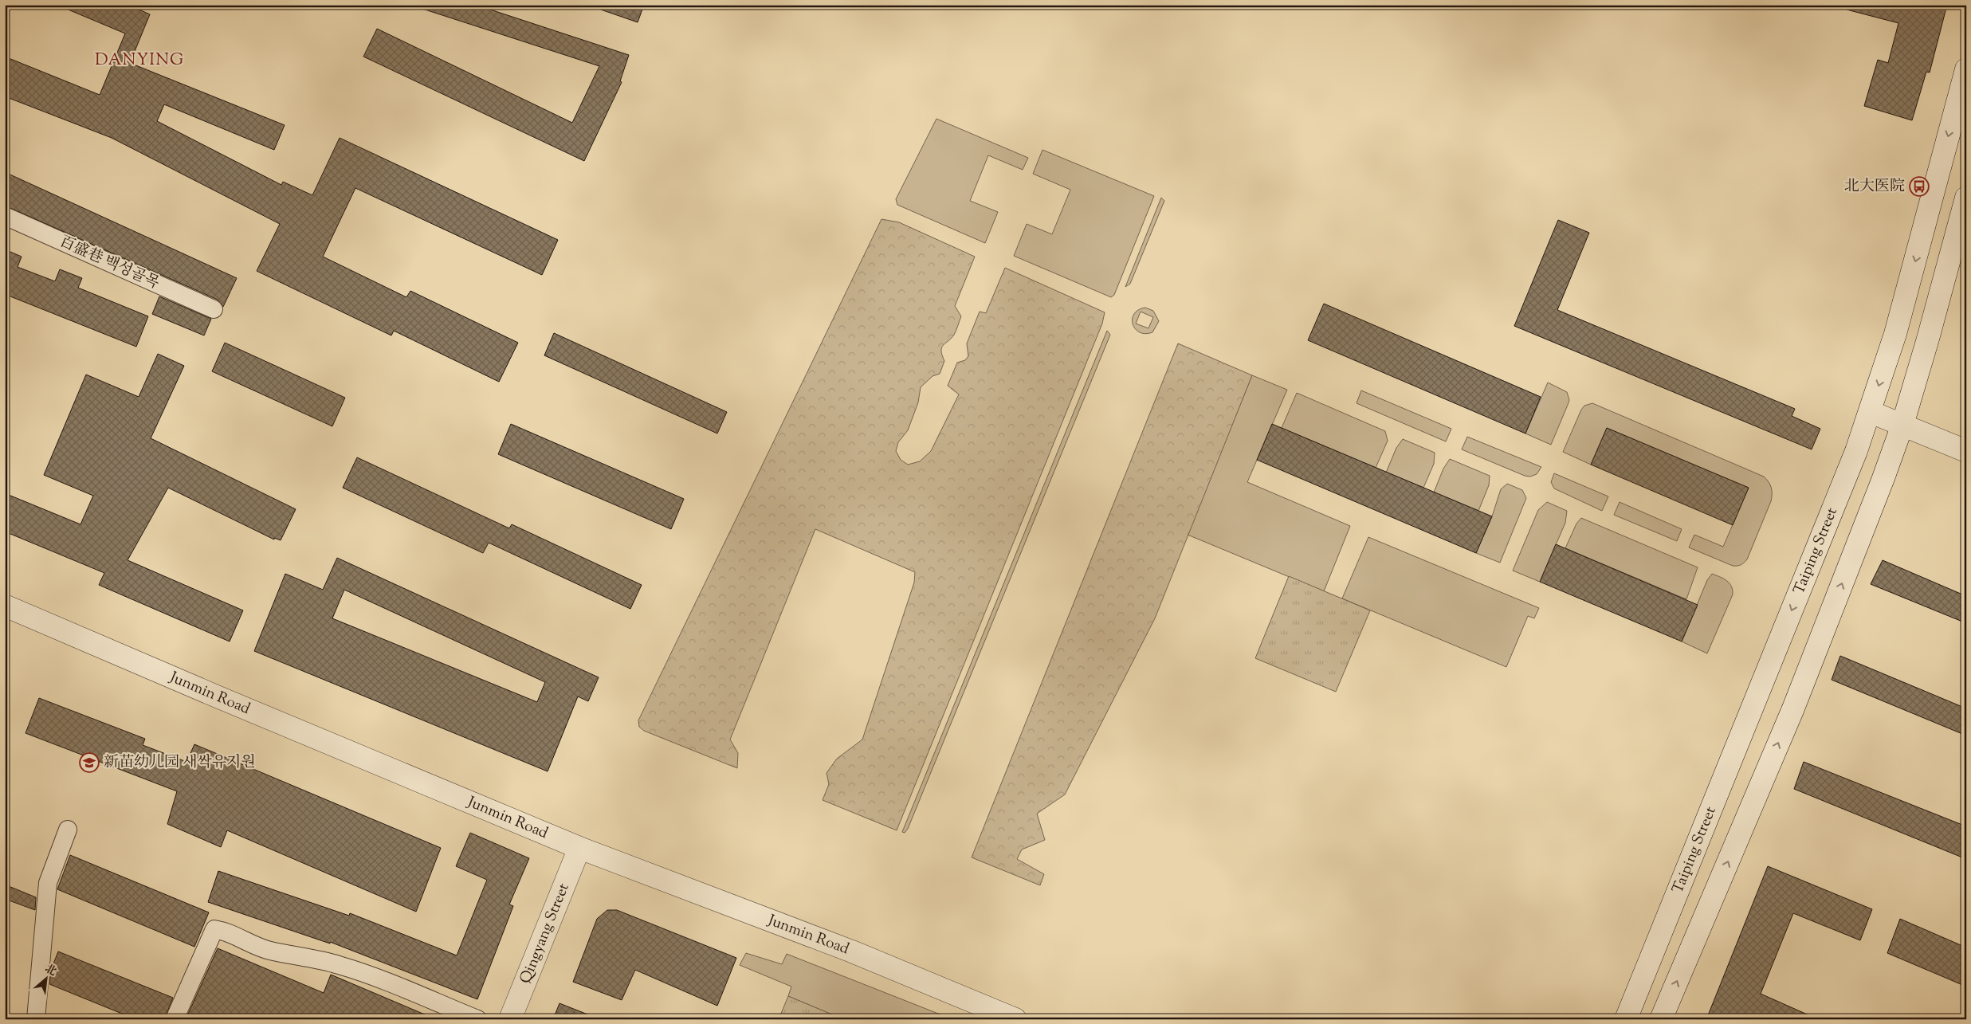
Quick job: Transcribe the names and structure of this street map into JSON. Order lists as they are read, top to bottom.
{
  "streets": {
    "main road": ["Taiping Street", "Junmin Road", "Qingyang Street"],
    "street": ["百盛巷 백성골목"]
  },
  "crossings": [
    ["Junmin Road", "Qingyang Street"]
  ],
  "districts": ["DANYING"],
  "places": {
    "bus stop": ["北大医院"],
    "school or university": ["新苗幼儿园 새싹유지원"]
  },
  "north": "top right"
}
